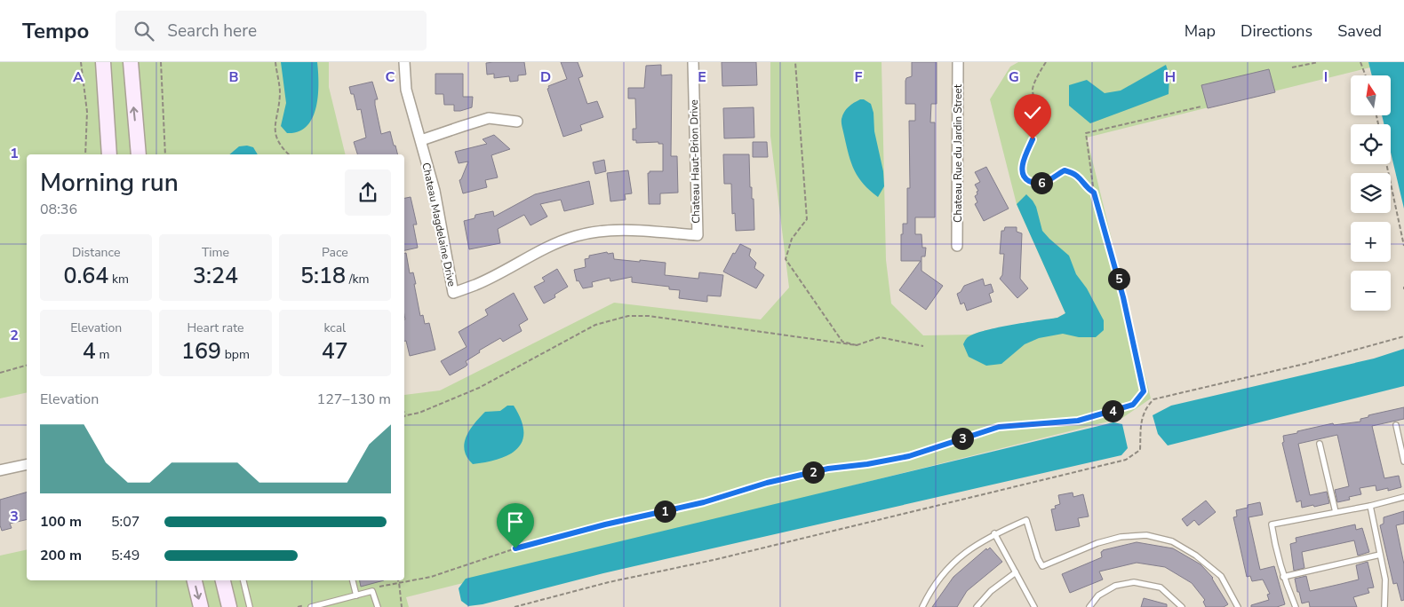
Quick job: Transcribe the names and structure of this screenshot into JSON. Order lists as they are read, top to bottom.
{
  "streets": {
    "street": ["Chateau Rue du Jardin Street", "Chateau Haut-Brion Drive", "Chateau Magdelaine Drive"]
  },
  "crossings": [
    ["Chateau Haut-Brion Drive", "Chateau Magdelaine Drive"]
  ],
  "north": "top",
  "page": {
    "header": "Tempo",
    "search": "Search here",
    "nav": ["Map", "Directions", "Saved"],
    "map_buttons": ["+", "−"],
    "heading": ["Morning run", "08:36"],
    "pins": [
      "6",
      "5",
      "4",
      "3",
      "2",
      "1"
    ],
    "stats": [
      ["Distance", "0.64 km"],
      ["Time", "3:24"],
      ["Pace", "5:18 /km"],
      ["Elevation", "4 m"],
      ["Heart rate", "169 bpm"],
      ["kcal", "47"]
    ],
    "chart": ["Elevation", "127–130 m"],
    "list": [
      {
        "name": "100 m",
        "note": "5:07"
      },
      {
        "name": "200 m",
        "note": "5:49"
      }
    ]
  },
  "grid": {
    "columns": [
      "A",
      "B",
      "C",
      "D",
      "E",
      "F",
      "G",
      "H",
      "I"
    ],
    "rows": ["1", "2", "3"]
  }
}
